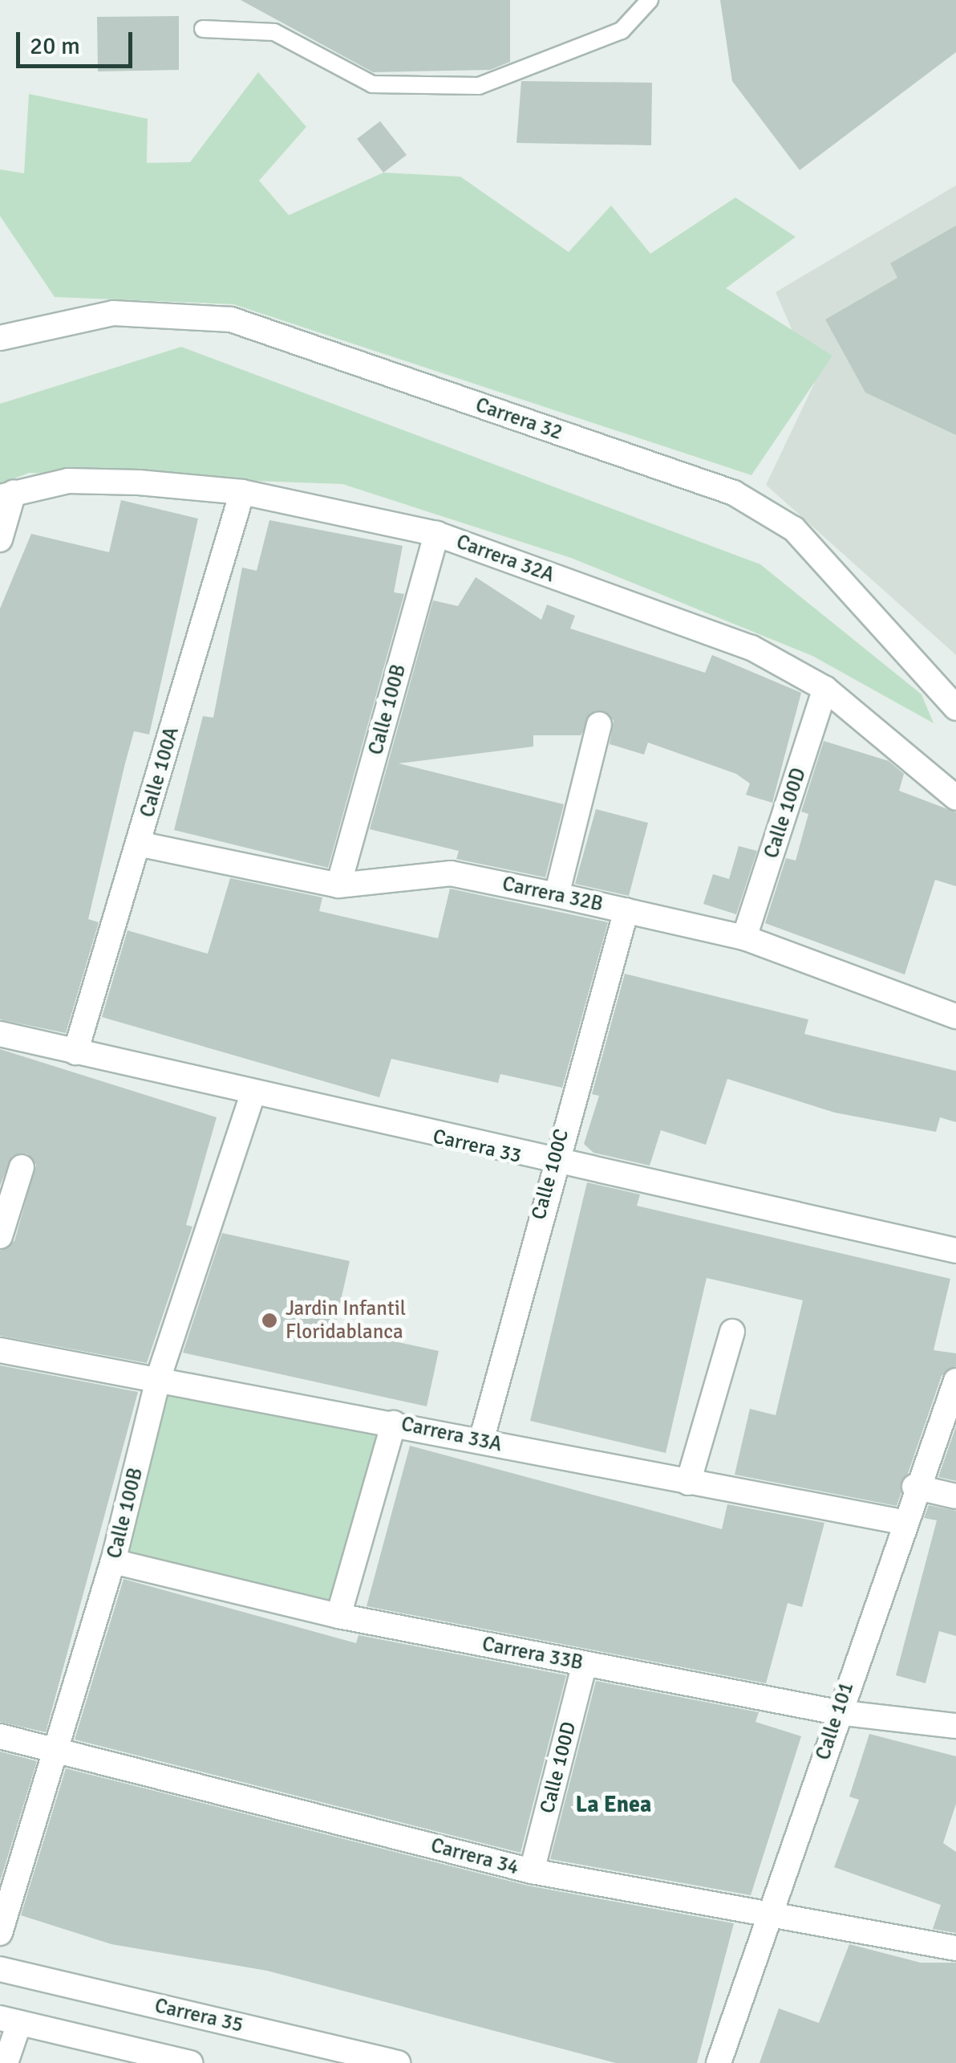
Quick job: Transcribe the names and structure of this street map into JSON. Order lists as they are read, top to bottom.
{
  "streets": {
    "street": [
      "Carrera 32",
      "Carrera 32A",
      "Calle 100B",
      "Calle 100A",
      "Calle 100D",
      "Carrera 32B",
      "Carrera 33",
      "Calle 100C",
      "Carrera 33A",
      "Carrera 33B",
      "Calle 101",
      "Carrera 34",
      "Carrera 35"
    ]
  },
  "crossings": [
    ["Carrera 32A", "Calle 100B"],
    ["Carrera 32A", "Calle 100A"],
    ["Carrera 32A", "Calle 100D"],
    ["Calle 100B", "Carrera 32B"],
    ["Calle 100B", "Carrera 33"],
    ["Calle 100B", "Carrera 33A"],
    ["Calle 100B", "Carrera 33B"],
    ["Calle 100B", "Carrera 34"],
    ["Calle 100A", "Carrera 32B"],
    ["Calle 100A", "Carrera 33"],
    ["Calle 100D", "Carrera 32B"],
    ["Calle 100D", "Carrera 33B"],
    ["Calle 100D", "Carrera 34"],
    ["Carrera 32B", "Calle 100C"],
    ["Carrera 33", "Calle 100C"],
    ["Calle 100C", "Carrera 33A"],
    ["Carrera 33A", "Calle 101"],
    ["Carrera 33B", "Calle 101"],
    ["Calle 101", "Carrera 34"]
  ],
  "districts": ["La Enea"],
  "places": ["Jardin Infantil Floridablanca"],
  "scale_bar": "20 m"
}
